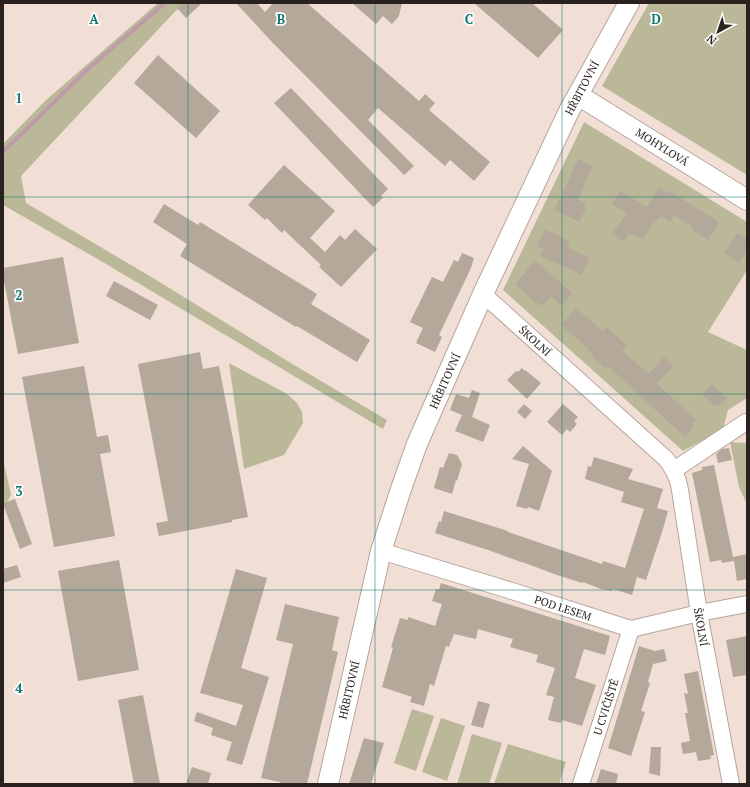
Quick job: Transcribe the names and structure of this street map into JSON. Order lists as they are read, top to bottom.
{
  "streets": {
    "street": [
      "HŘBITOVNÍ",
      "MOHYLOVÁ",
      "ŠKOLNÍ",
      "POD LESEM",
      "U CVIČIŠTĚ"
    ]
  },
  "crossings": [
    ["HŘBITOVNÍ", "MOHYLOVÁ"],
    ["HŘBITOVNÍ", "ŠKOLNÍ"],
    ["HŘBITOVNÍ", "POD LESEM"],
    ["POD LESEM", "U CVIČIŠTĚ"]
  ],
  "north": "bottom left",
  "grid": {
    "columns": [
      "A",
      "B",
      "C",
      "D"
    ],
    "rows": [
      "1",
      "2",
      "3",
      "4"
    ]
  }
}
